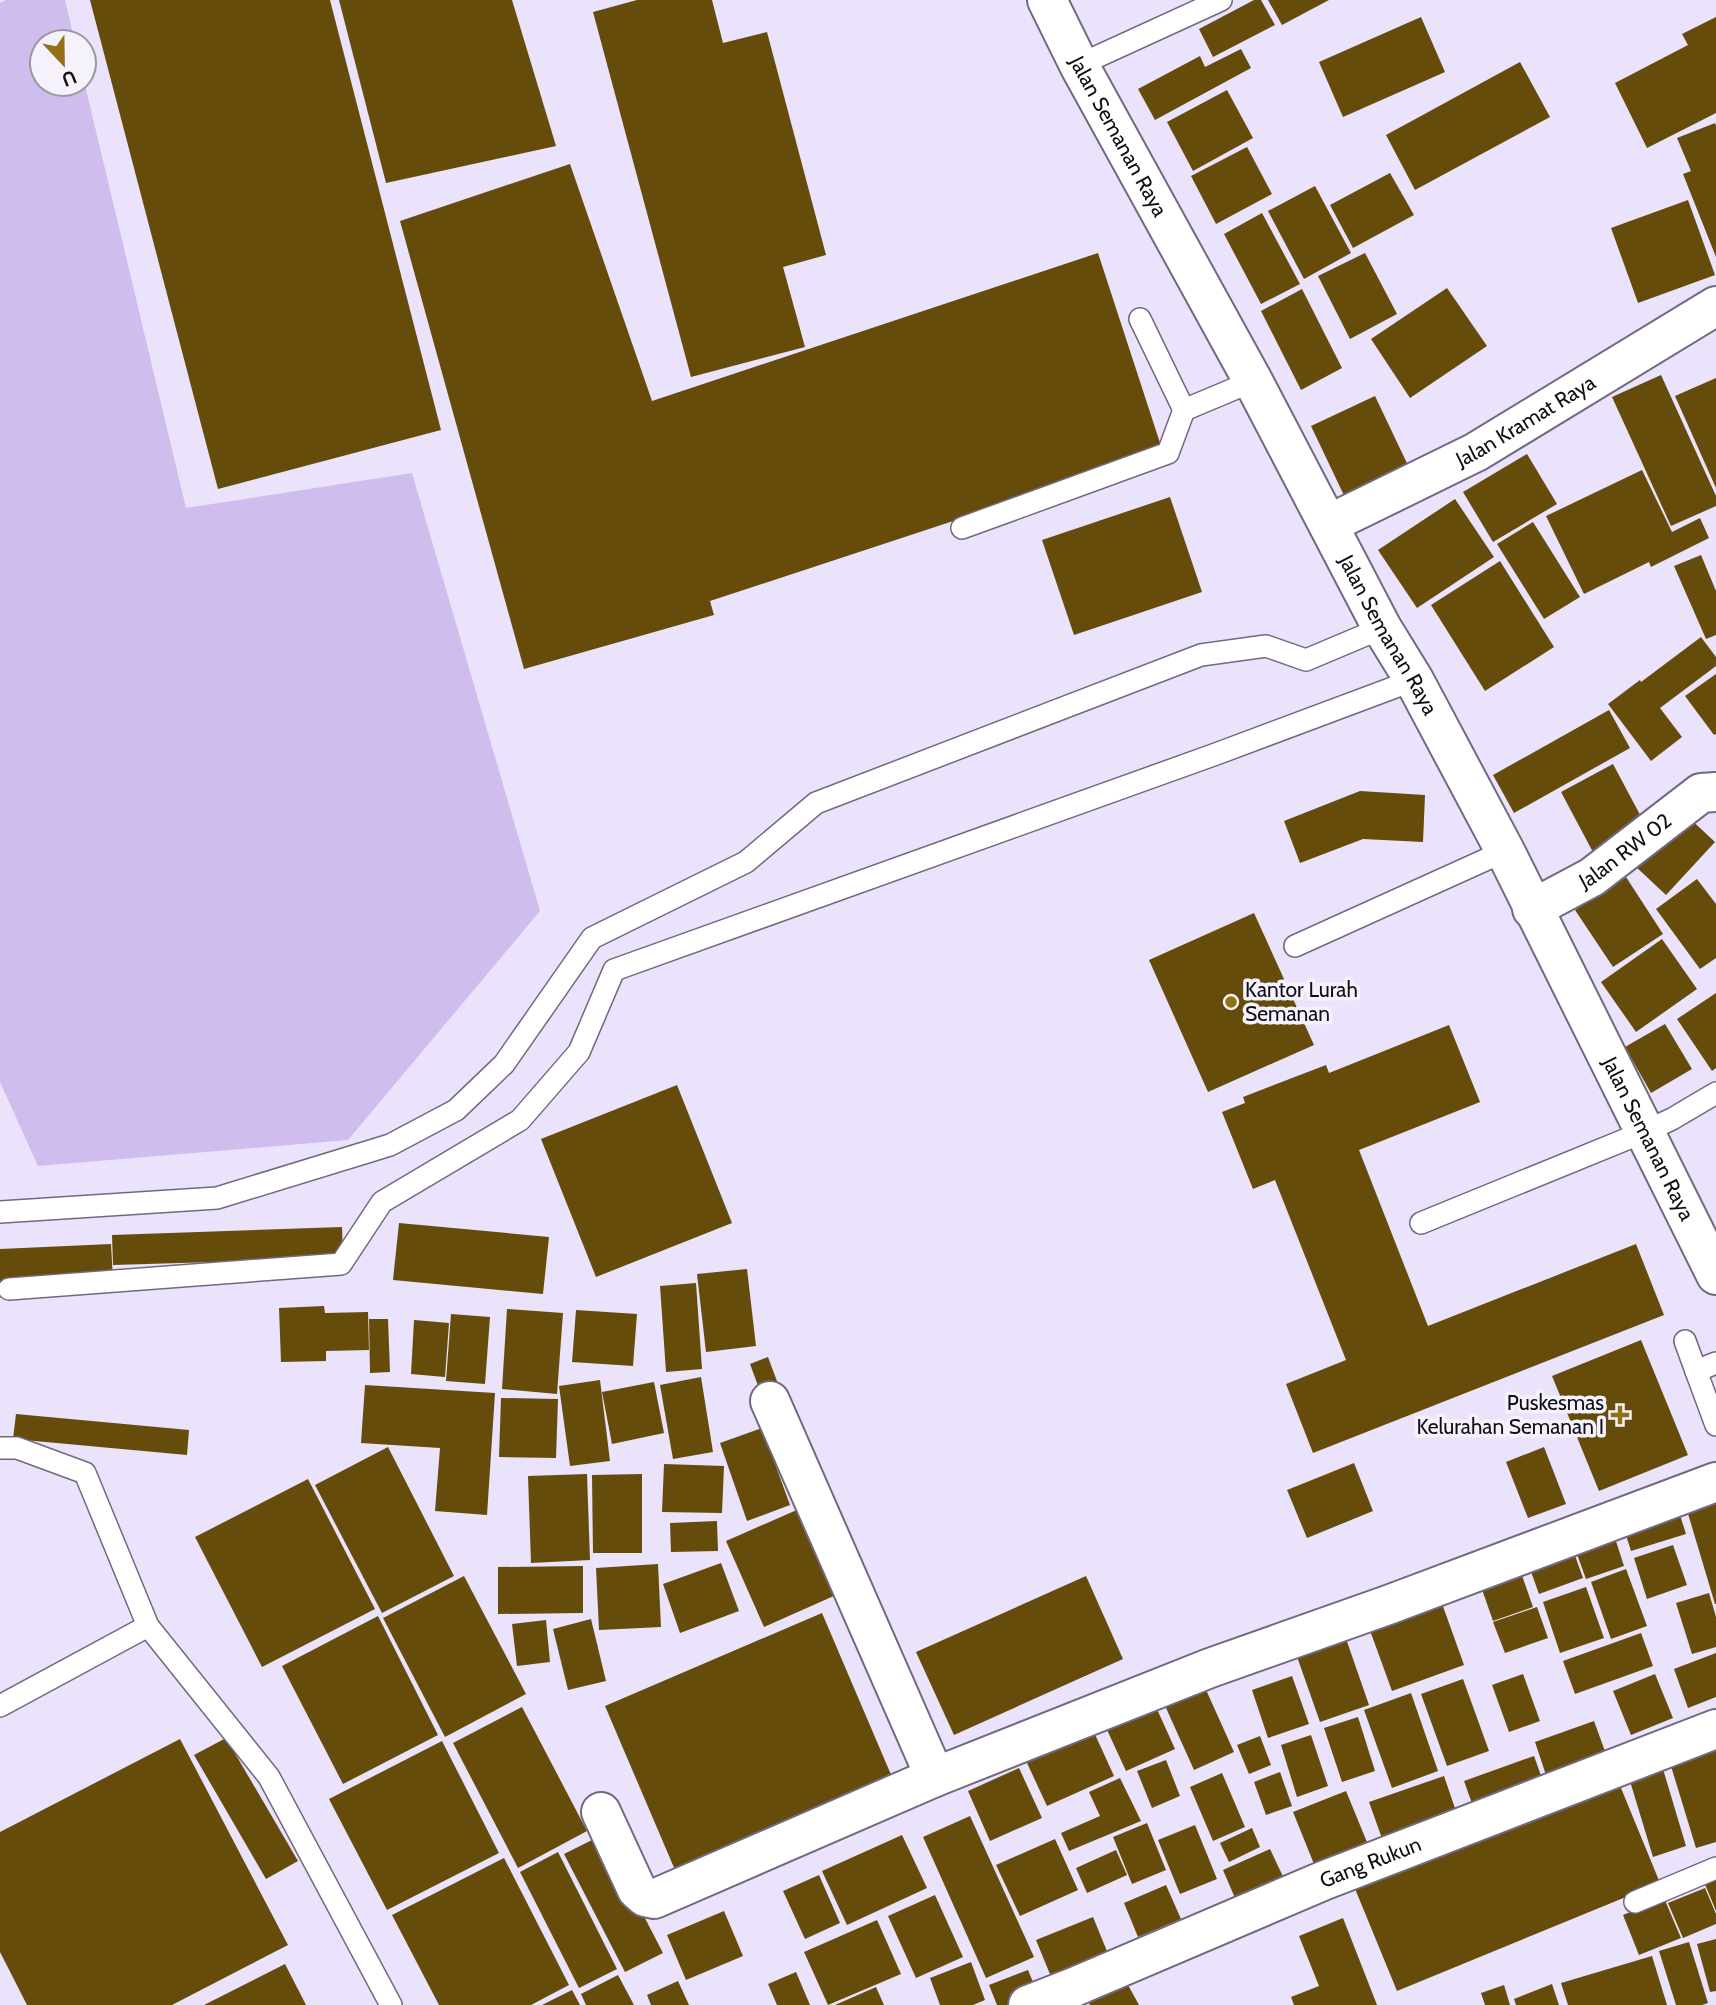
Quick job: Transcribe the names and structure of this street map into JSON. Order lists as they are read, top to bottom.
{
  "streets": {
    "street": [
      "Jalan Semanan Raya",
      "Jalan Kramat Raya",
      "Jalan RW 02",
      "Gang Rukun"
    ]
  },
  "crossings": [
    ["Jalan Semanan Raya", "Jalan Kramat Raya"],
    ["Jalan Semanan Raya", "Jalan RW 02"]
  ],
  "places": {
    "other": ["Kantor Lurah Semanan"],
    "health": ["Puskesmas Kelurahan Semanan I"]
  },
  "north": "bottom"
}
